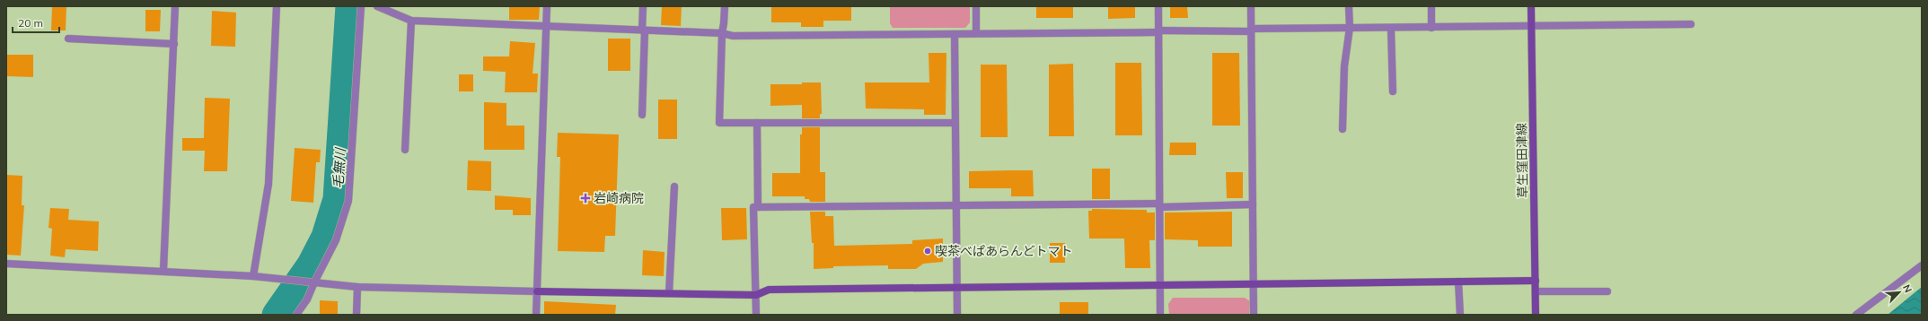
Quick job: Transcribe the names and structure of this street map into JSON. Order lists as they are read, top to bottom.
{
  "streets": {
    "street": ["草生窪田津線"]
  },
  "water": ["毛無川"],
  "places": {
    "health": ["岩崎病院"],
    "other": ["喫茶べぱあらんどトマト"]
  },
  "scale_bar": "20 m",
  "north": "top right"
}
